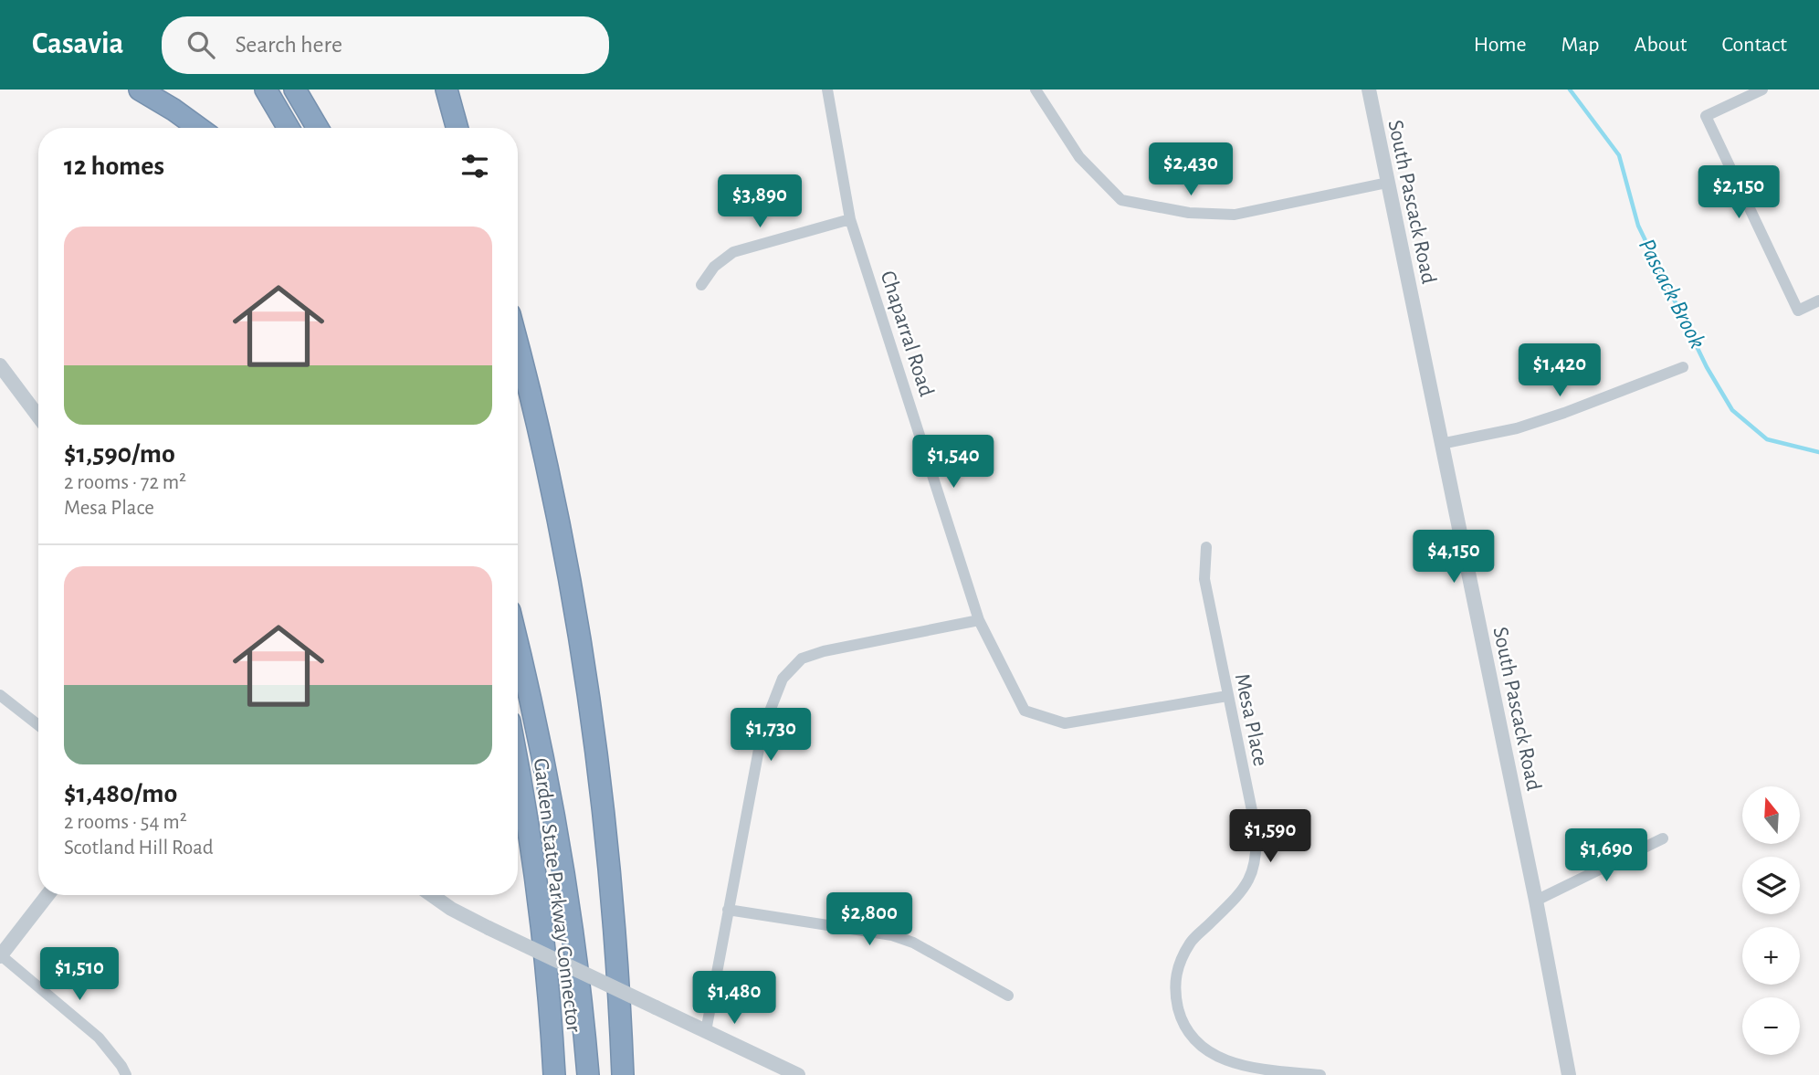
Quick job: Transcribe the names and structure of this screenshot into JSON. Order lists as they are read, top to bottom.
{
  "streets": {
    "highway": ["Garden State Parkway Connector"],
    "street": ["South Pascack Road", "Chaparral Road", "Mesa Place"]
  },
  "crossings": [
    ["Chaparral Road", "Mesa Place"]
  ],
  "water": ["Pascack Brook"],
  "north": "top",
  "page": {
    "header": "Casavia",
    "search": "Search here",
    "nav": [
      "Home",
      "Map",
      "About",
      "Contact"
    ],
    "heading": "12 homes",
    "price": [
      "$2,430",
      "$2,150",
      "$3,890",
      "$1,420",
      "$1,540",
      "$4,150",
      "$1,730",
      "$1,590",
      "$1,690",
      "$2,800",
      "$1,510",
      "$1,480"
    ],
    "list": [
      {
        "name": "$1,590/mo",
        "note": "2 rooms · 72 m² · Mesa Place"
      },
      {
        "name": "$1,480/mo",
        "note": "2 rooms · 54 m² · Scotland Hill Road"
      }
    ],
    "map_buttons": ["+", "−"]
  }
}
